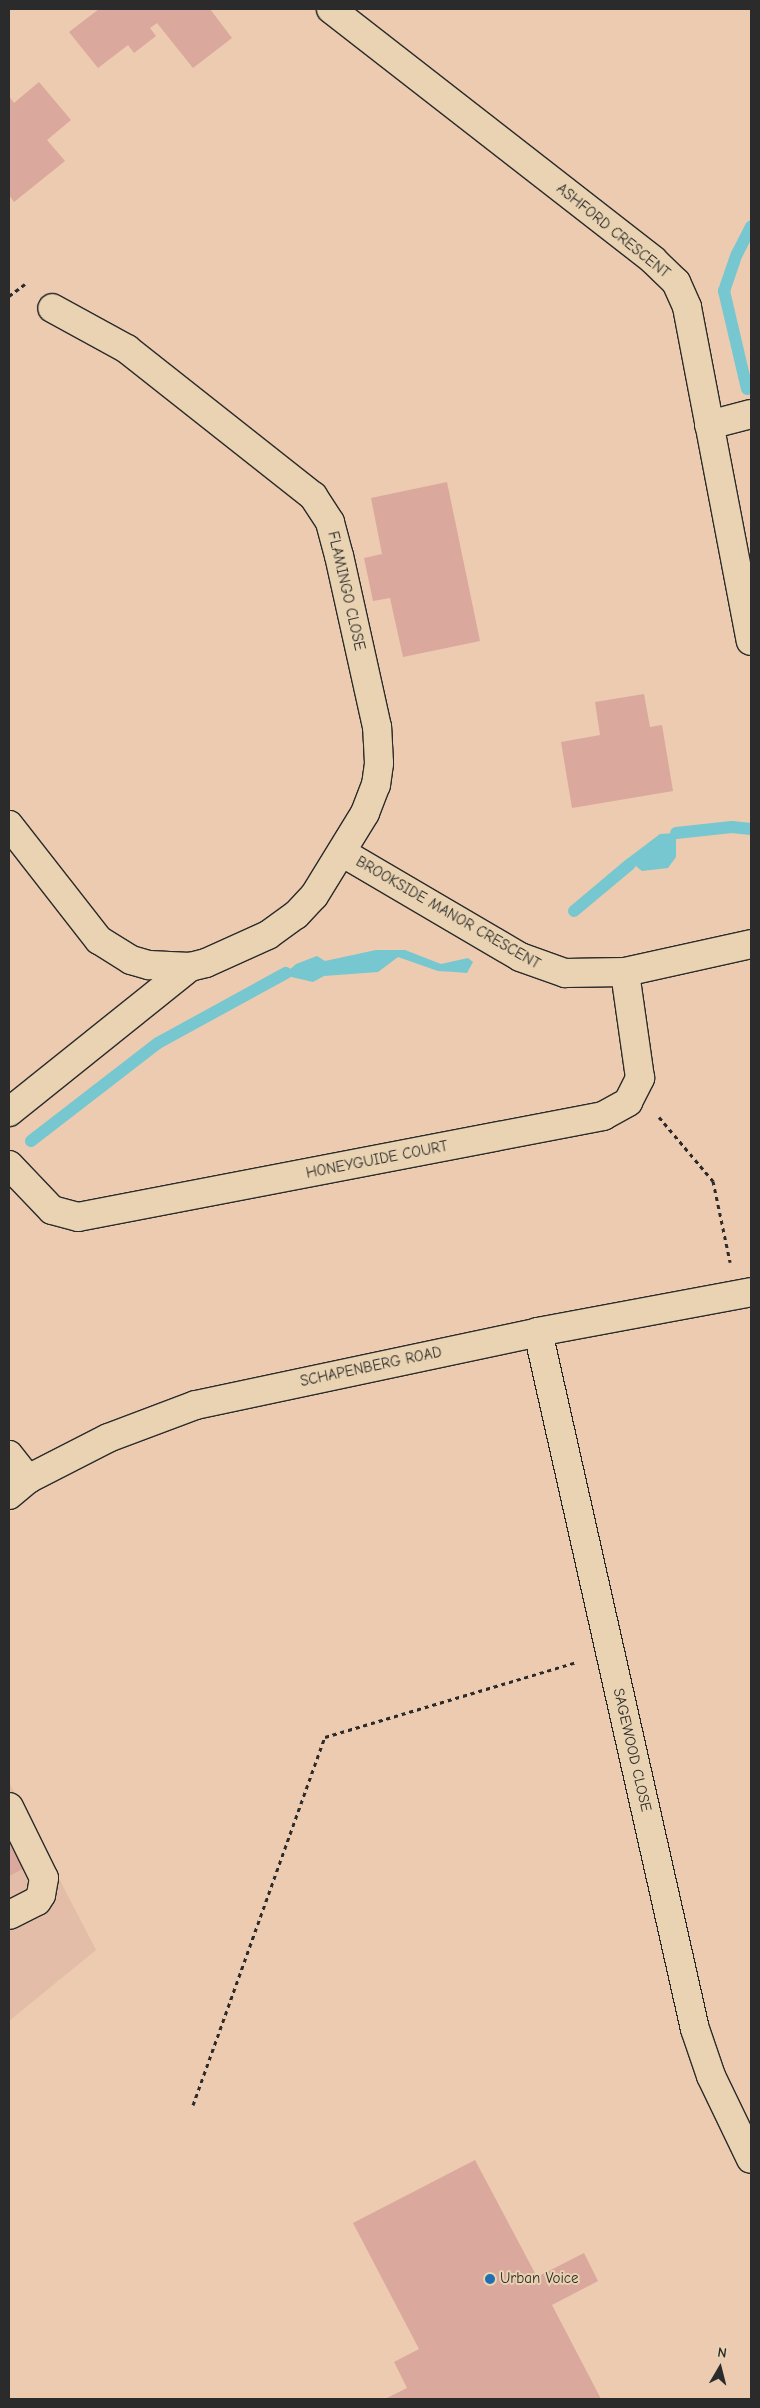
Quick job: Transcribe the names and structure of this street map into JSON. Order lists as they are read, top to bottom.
{
  "streets": {
    "street": [
      "ASHFORD CRESCENT",
      "FLAMINGO CLOSE",
      "BROOKSIDE MANOR CRESCENT",
      "HONEYGUIDE COURT",
      "SCHAPENBERG ROAD",
      "SAGEWOOD CLOSE"
    ]
  },
  "crossings": [
    ["FLAMINGO CLOSE", "BROOKSIDE MANOR CRESCENT"],
    ["SCHAPENBERG ROAD", "SAGEWOOD CLOSE"]
  ],
  "places": ["Urban Voice"],
  "north": "top"
}
